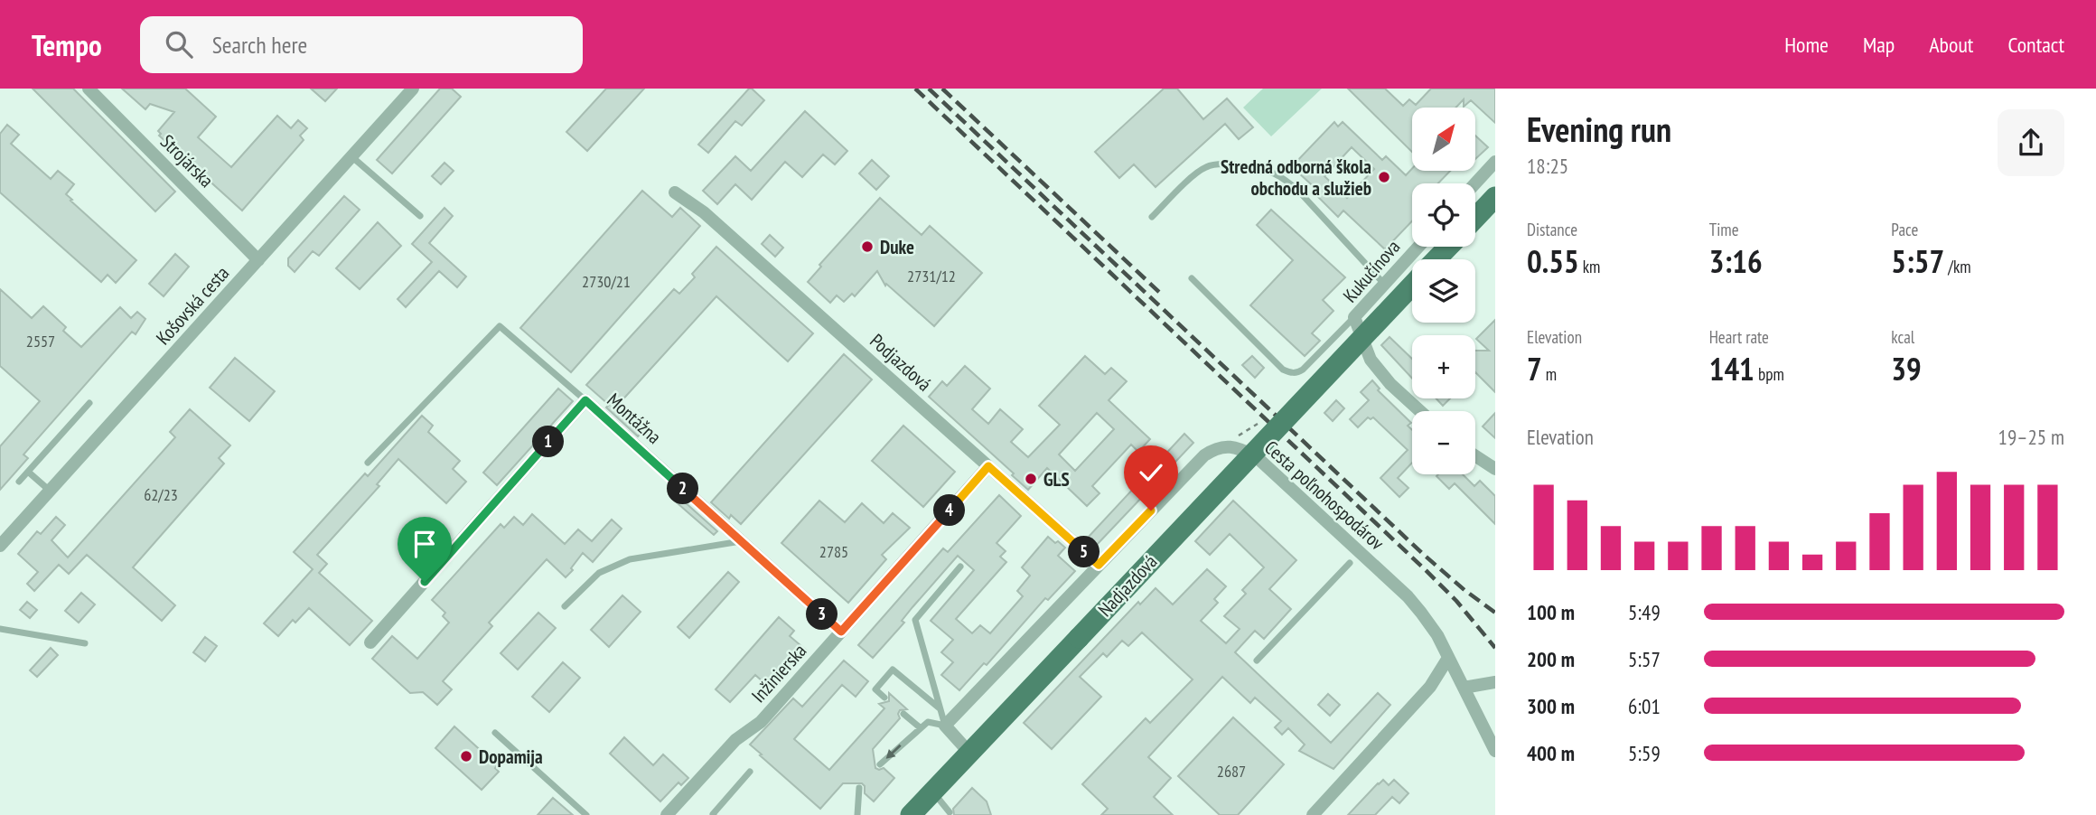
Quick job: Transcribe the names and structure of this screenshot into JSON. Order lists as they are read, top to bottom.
{
  "streets": {
    "main road": ["Nadjazdová"],
    "street": [
      "Strojárska",
      "Kukučínova",
      "Košovská cesta",
      "Podjazdová",
      "Montážna",
      "Cesta poľnohospodárov",
      "Inžinierska"
    ]
  },
  "crossings": [
    ["Strojárska", "Košovská cesta"],
    ["Podjazdová", "Inžinierska"],
    ["Montážna", "Inžinierska"]
  ],
  "places": [
    "Stredná odborná škola obchodu a služieb",
    "Duke",
    "GLS",
    "Dopamija"
  ],
  "house_numbers": [
    "2731/12",
    "2730/21",
    "2557",
    "62/23",
    "2785",
    "2687"
  ],
  "north": "top right",
  "page": {
    "header": "Tempo",
    "search": "Search here",
    "nav": [
      "Home",
      "Map",
      "About",
      "Contact"
    ],
    "heading": ["Evening run", "18:25"],
    "map_buttons": ["+", "−"],
    "stats": [
      ["Distance", "0.55 km"],
      ["Time", "3:16"],
      ["Pace", "5:57 /km"],
      ["Elevation", "7 m"],
      ["Heart rate", "141 bpm"],
      ["kcal", "39"]
    ],
    "chart": ["Elevation", "19–25 m"],
    "pins": [
      "1",
      "2",
      "4",
      "5",
      "3"
    ],
    "list": [
      {
        "name": "100 m",
        "note": "5:49"
      },
      {
        "name": "200 m",
        "note": "5:57"
      },
      {
        "name": "300 m",
        "note": "6:01"
      },
      {
        "name": "400 m",
        "note": "5:59"
      }
    ]
  }
}
